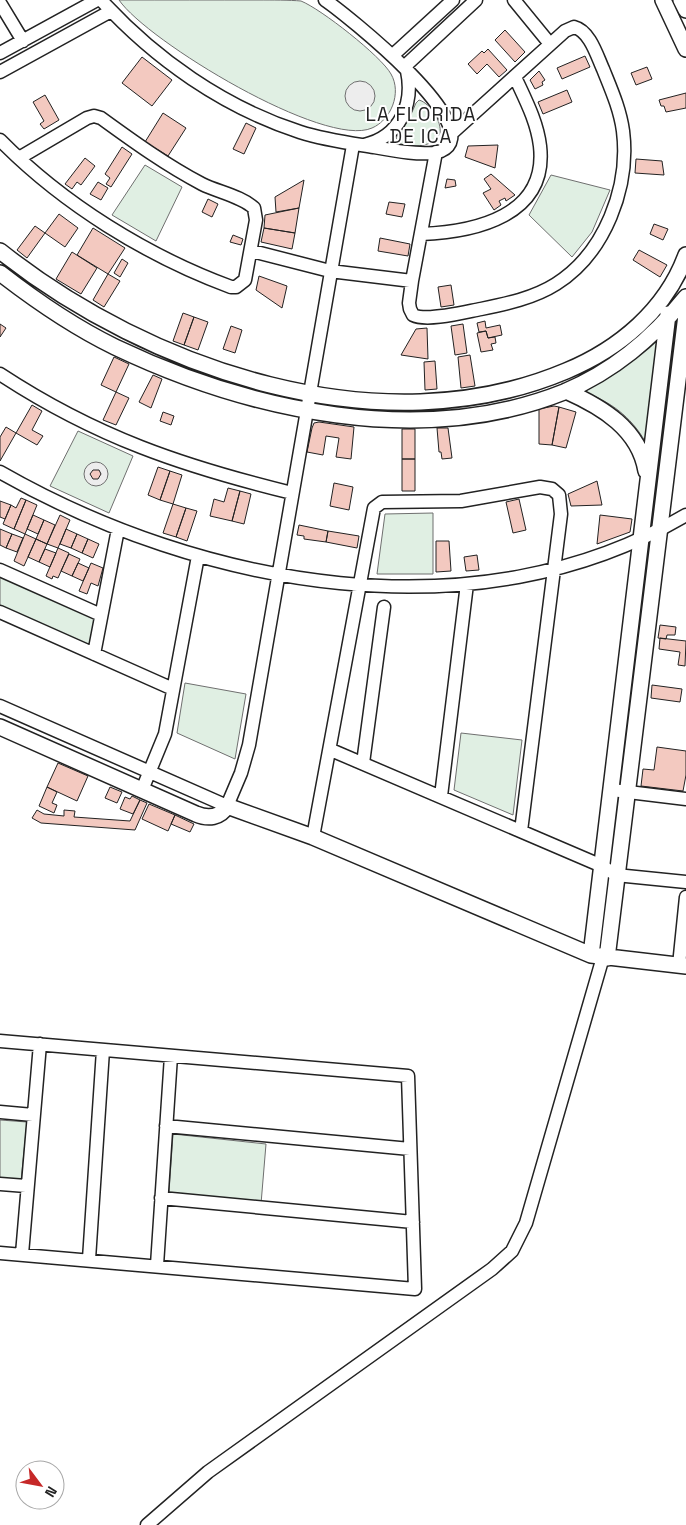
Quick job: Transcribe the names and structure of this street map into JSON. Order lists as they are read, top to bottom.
{
  "districts": ["LA FLORIDA DE ICA"],
  "north": "bottom right"
}
